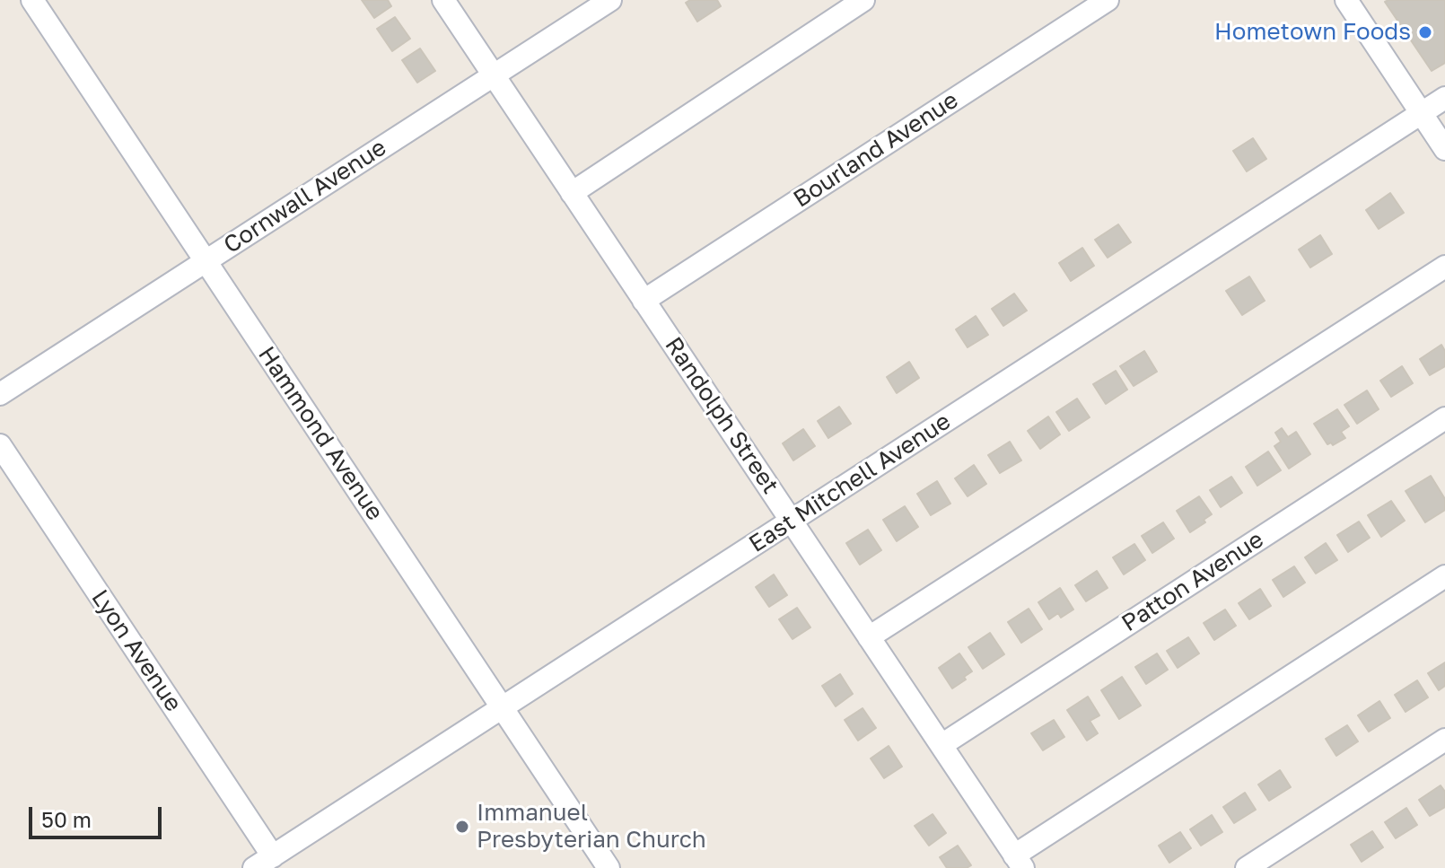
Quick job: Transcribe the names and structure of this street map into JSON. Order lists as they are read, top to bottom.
{
  "streets": {
    "street": [
      "Bourland Avenue",
      "Cornwall Avenue",
      "Randolph Street",
      "Hammond Avenue",
      "East Mitchell Avenue",
      "Patton Avenue",
      "Lyon Avenue"
    ]
  },
  "crossings": [
    ["Bourland Avenue", "Randolph Street"],
    ["Cornwall Avenue", "Randolph Street"],
    ["Cornwall Avenue", "Hammond Avenue"],
    ["Randolph Street", "East Mitchell Avenue"],
    ["Randolph Street", "Patton Avenue"],
    ["Hammond Avenue", "East Mitchell Avenue"],
    ["East Mitchell Avenue", "Lyon Avenue"]
  ],
  "places": ["Hometown Foods", "Immanuel Presbyterian Church"],
  "scale_bar": "50 m"
}
